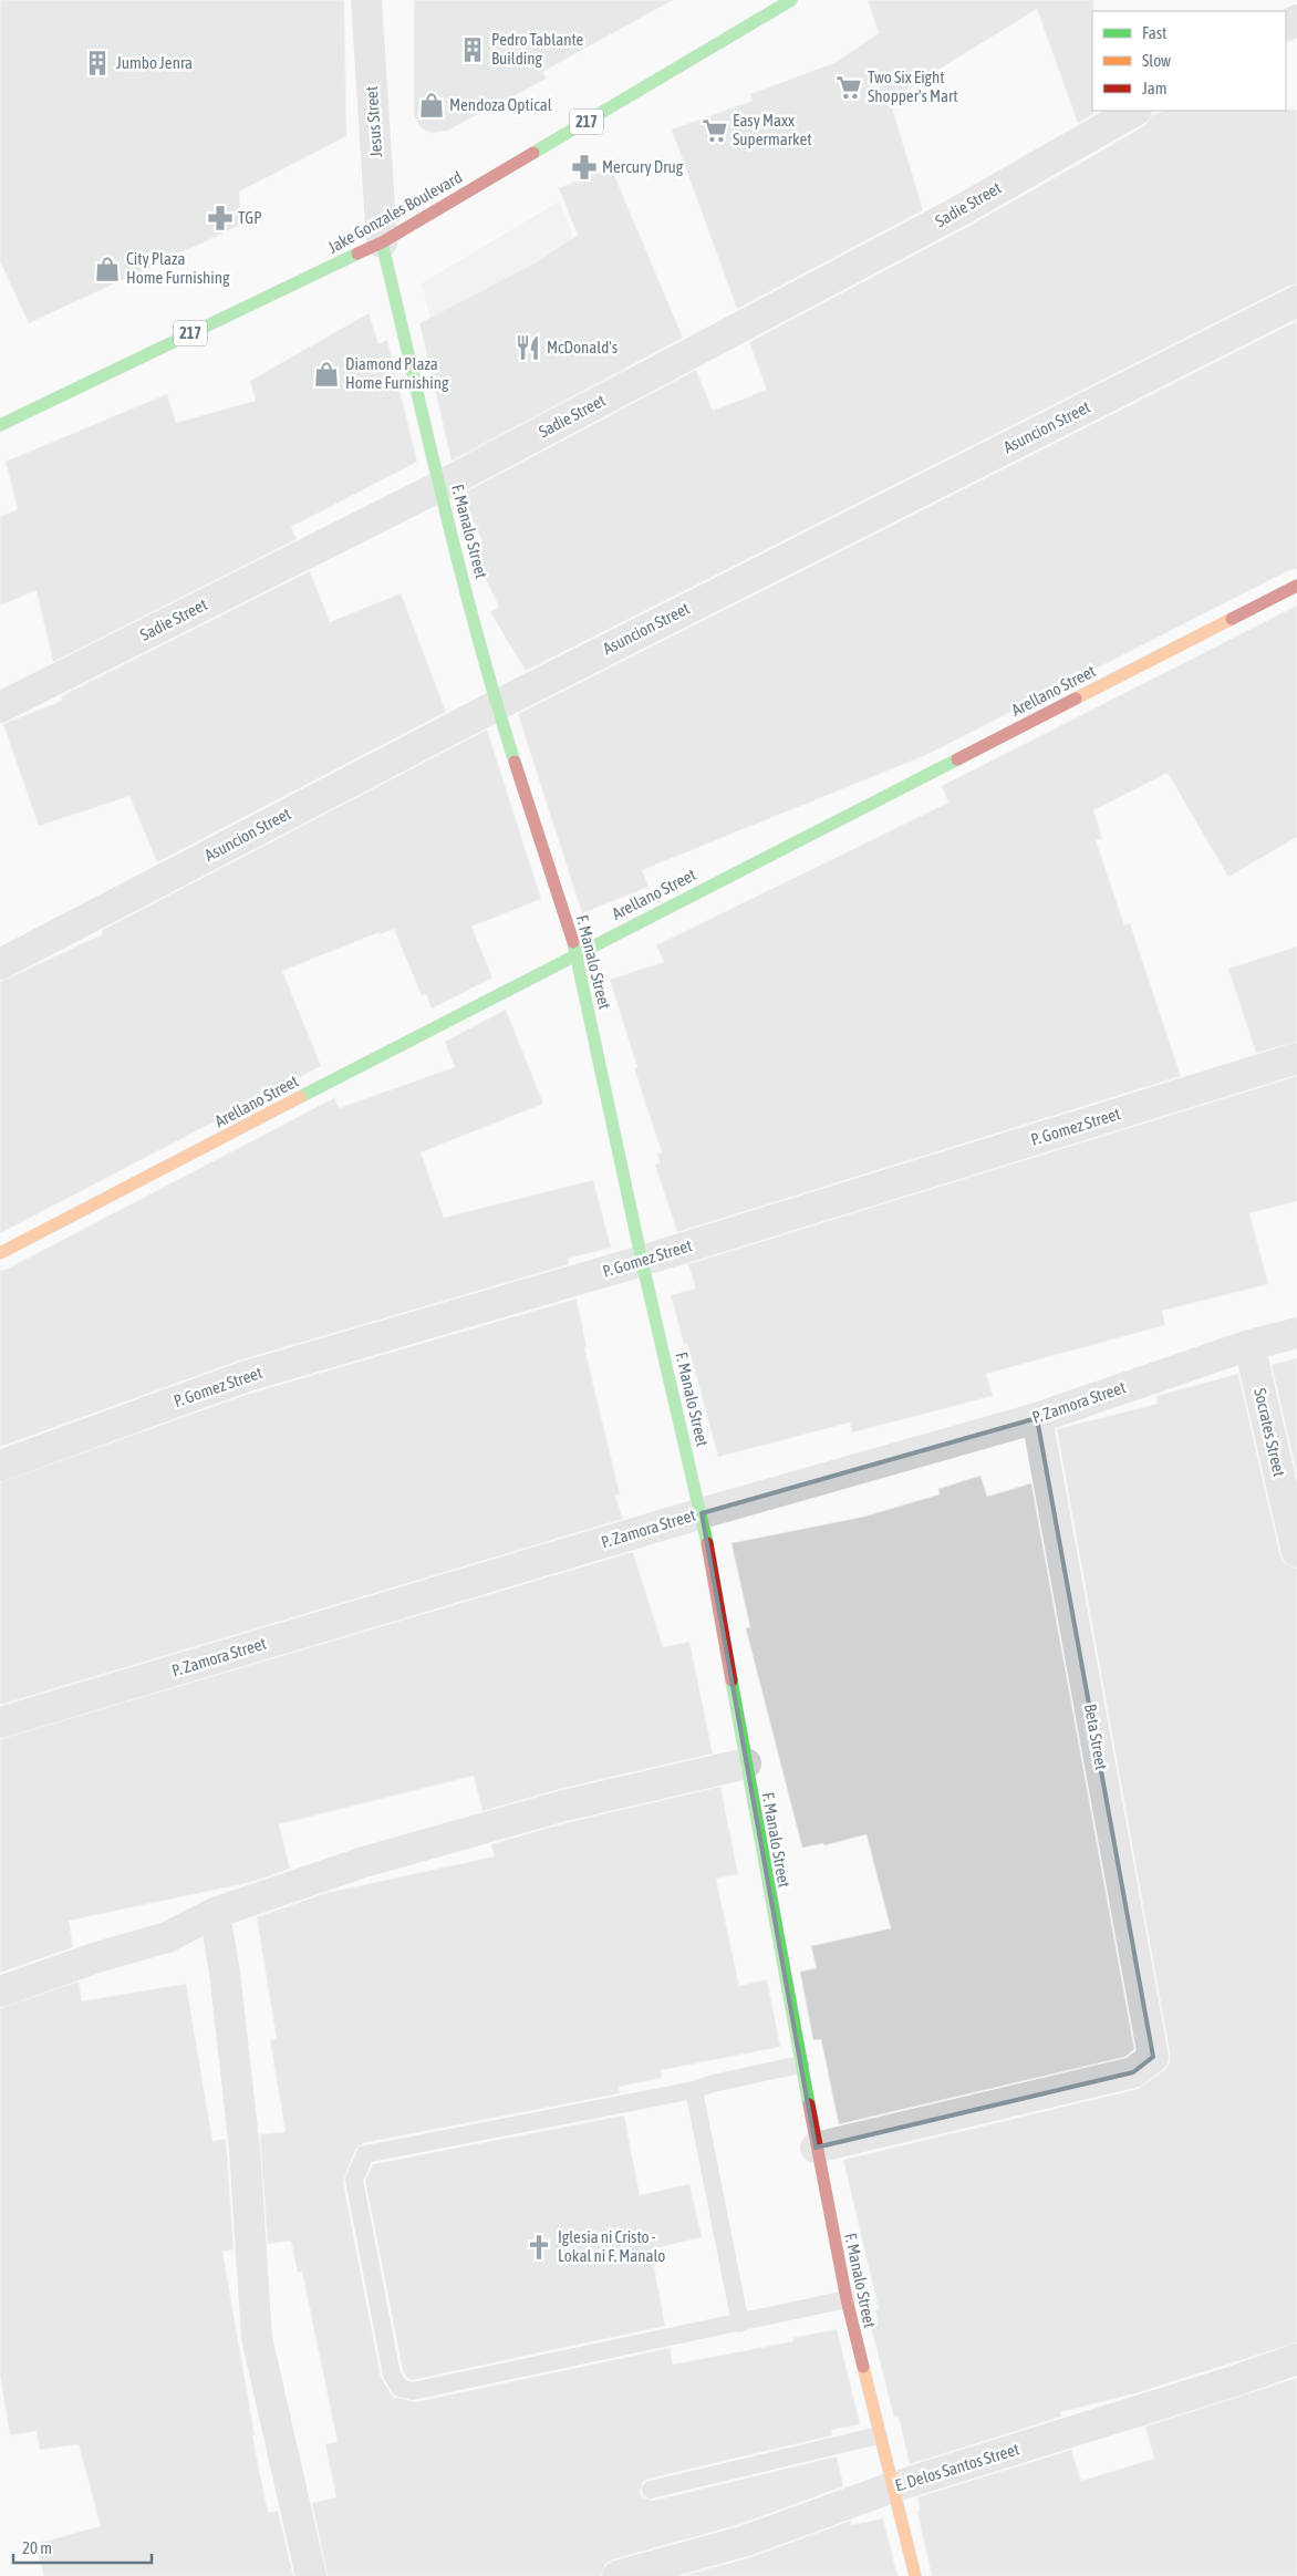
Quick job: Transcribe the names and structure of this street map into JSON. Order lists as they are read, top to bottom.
{
  "streets": {
    "street": [
      "Jesus Street",
      "217",
      "Sadie Street",
      "Jake Gonzales Boulevard",
      "Asuncion Street",
      "F. Manalo Street",
      "Arellano Street",
      "P. Gomez Street",
      "P. Zamora Street",
      "Socrates Street",
      "Beta Street",
      "E. Delos Santos Street"
    ]
  },
  "crossings": [
    ["Jesus Street", "Jake Gonzales Boulevard"],
    ["Jesus Street", "F. Manalo Street"],
    ["Sadie Street", "F. Manalo Street"],
    ["Jake Gonzales Boulevard", "F. Manalo Street"],
    ["Asuncion Street", "F. Manalo Street"],
    ["F. Manalo Street", "Arellano Street"],
    ["F. Manalo Street", "P. Gomez Street"],
    ["F. Manalo Street", "P. Zamora Street"],
    ["F. Manalo Street", "Beta Street"],
    ["F. Manalo Street", "E. Delos Santos Street"],
    ["P. Zamora Street", "Socrates Street"],
    ["P. Zamora Street", "Beta Street"]
  ],
  "places": {
    "building": ["Pedro Tablante Building", "Jumbo Jenra"],
    "supermarket": ["Two Six Eight Shopper's Mart", "Easy Maxx Supermarket"],
    "shop": ["Mendoza Optical", "City Plaza Home Furnishing", "Diamond Plaza Home Furnishing"],
    "pharmacy": ["Mercury Drug", "TGP"],
    "restaurant": ["McDonald's"],
    "church": ["Iglesia ni Cristo - Lokal ni F. Manalo"]
  },
  "legend": ["Fast", "Slow", "Jam"],
  "scale_bar": "20 m"
}
